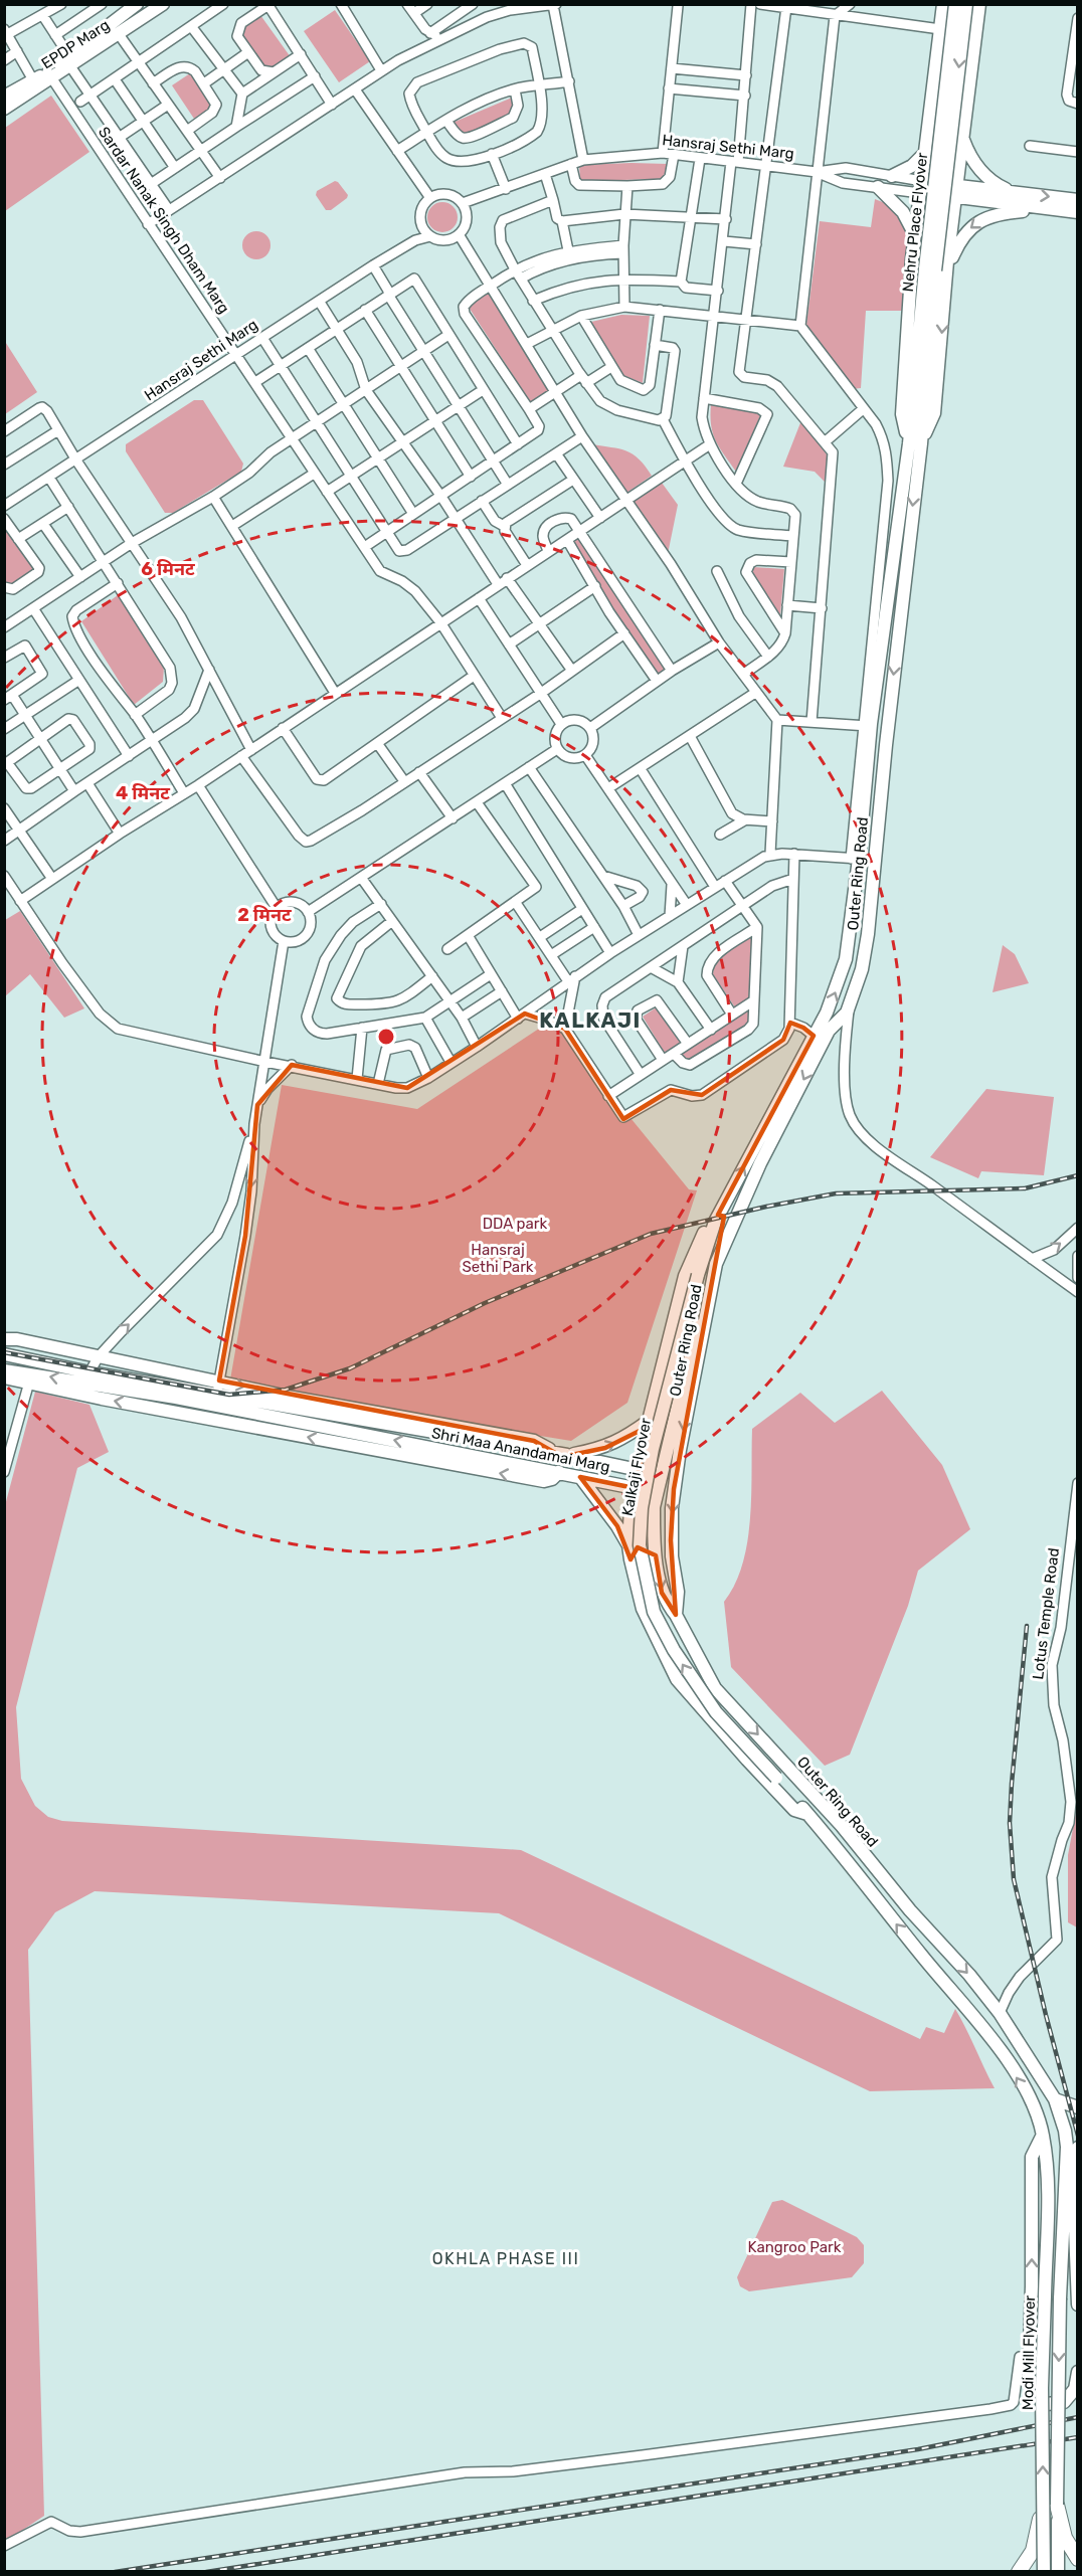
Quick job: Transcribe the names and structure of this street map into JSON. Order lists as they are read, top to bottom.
{
  "streets": {
    "main road": [
      "EPDP Marg",
      "Nehru Place Flyover",
      "Outer Ring Road",
      "Shri Maa Anandamai Marg",
      "Kalkaji Flyover",
      "Modi Mill Flyover"
    ],
    "street": ["Hansraj Sethi Marg", "Sardar Nanak Singh Dham Marg", "Lotus Temple Road"]
  },
  "crossings": [
    ["EPDP Marg", "Sardar Nanak Singh Dham Marg"],
    ["Hansraj Sethi Marg", "Sardar Nanak Singh Dham Marg"],
    ["Nehru Place Flyover", "Outer Ring Road"],
    ["Outer Ring Road", "Kalkaji Flyover"],
    ["Outer Ring Road", "Lotus Temple Road"],
    ["Outer Ring Road", "Modi Mill Flyover"]
  ],
  "districts": ["KALKAJI", "OKHLA PHASE III"],
  "parks": ["DDA park", "Hansraj Sethi Park", "Kangroo Park"],
  "rings": ["6 मिनट", "4 मिनट", "2 मिनट"]
}
